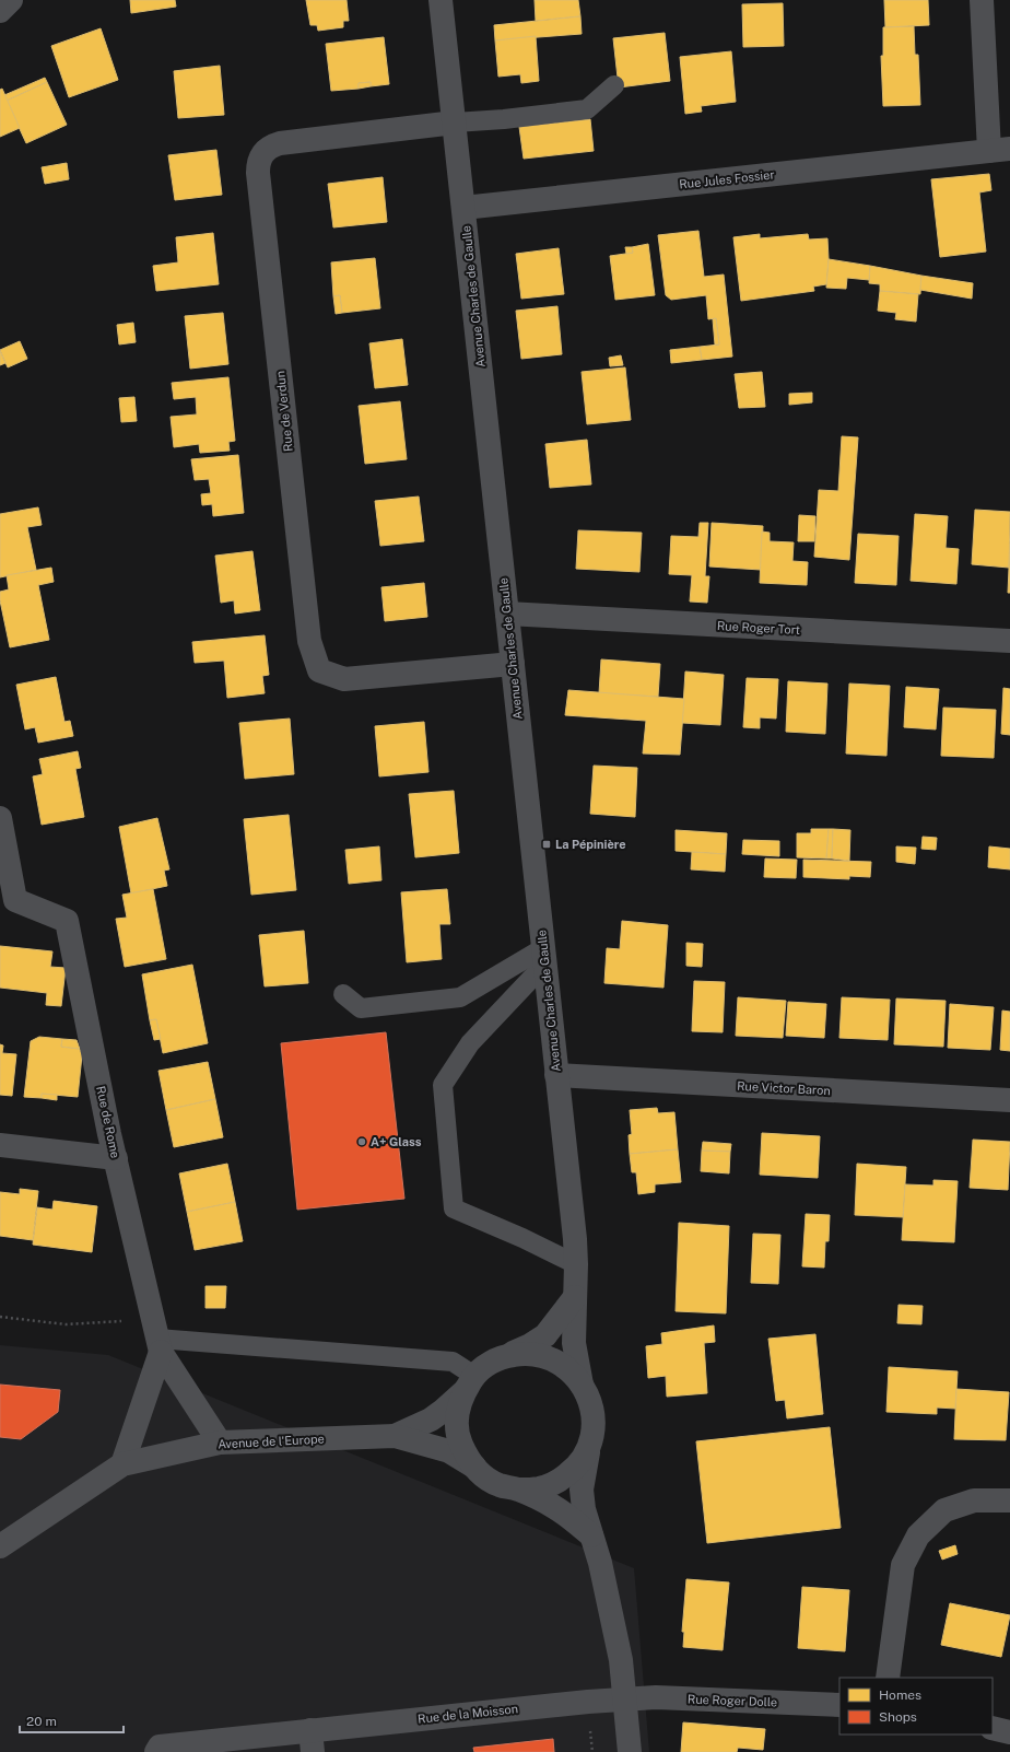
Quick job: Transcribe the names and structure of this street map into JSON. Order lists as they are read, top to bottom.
{
  "streets": {
    "street": [
      "Rue Jules Fossier",
      "Avenue Charles de Gaulle",
      "Rue de Verdun",
      "Rue Roger Tort",
      "Rue Victor Baron",
      "Rue de Rome",
      "Avenue de l'Europe",
      "Rue Roger Dolle",
      "Rue de la Moisson"
    ]
  },
  "crossings": [
    ["Rue Jules Fossier", "Avenue Charles de Gaulle"],
    ["Avenue Charles de Gaulle", "Rue de Verdun"],
    ["Avenue Charles de Gaulle", "Rue Roger Tort"],
    ["Avenue Charles de Gaulle", "Rue Victor Baron"],
    ["Avenue Charles de Gaulle", "Avenue de l'Europe"],
    ["Rue de Rome", "Avenue de l'Europe"],
    ["Rue Roger Dolle", "Rue de la Moisson"]
  ],
  "places": {
    "transit": ["La Pépinière"],
    "other": ["A+ Glass"]
  },
  "legend": ["Homes", "Shops"],
  "scale_bar": "20 m"
}
